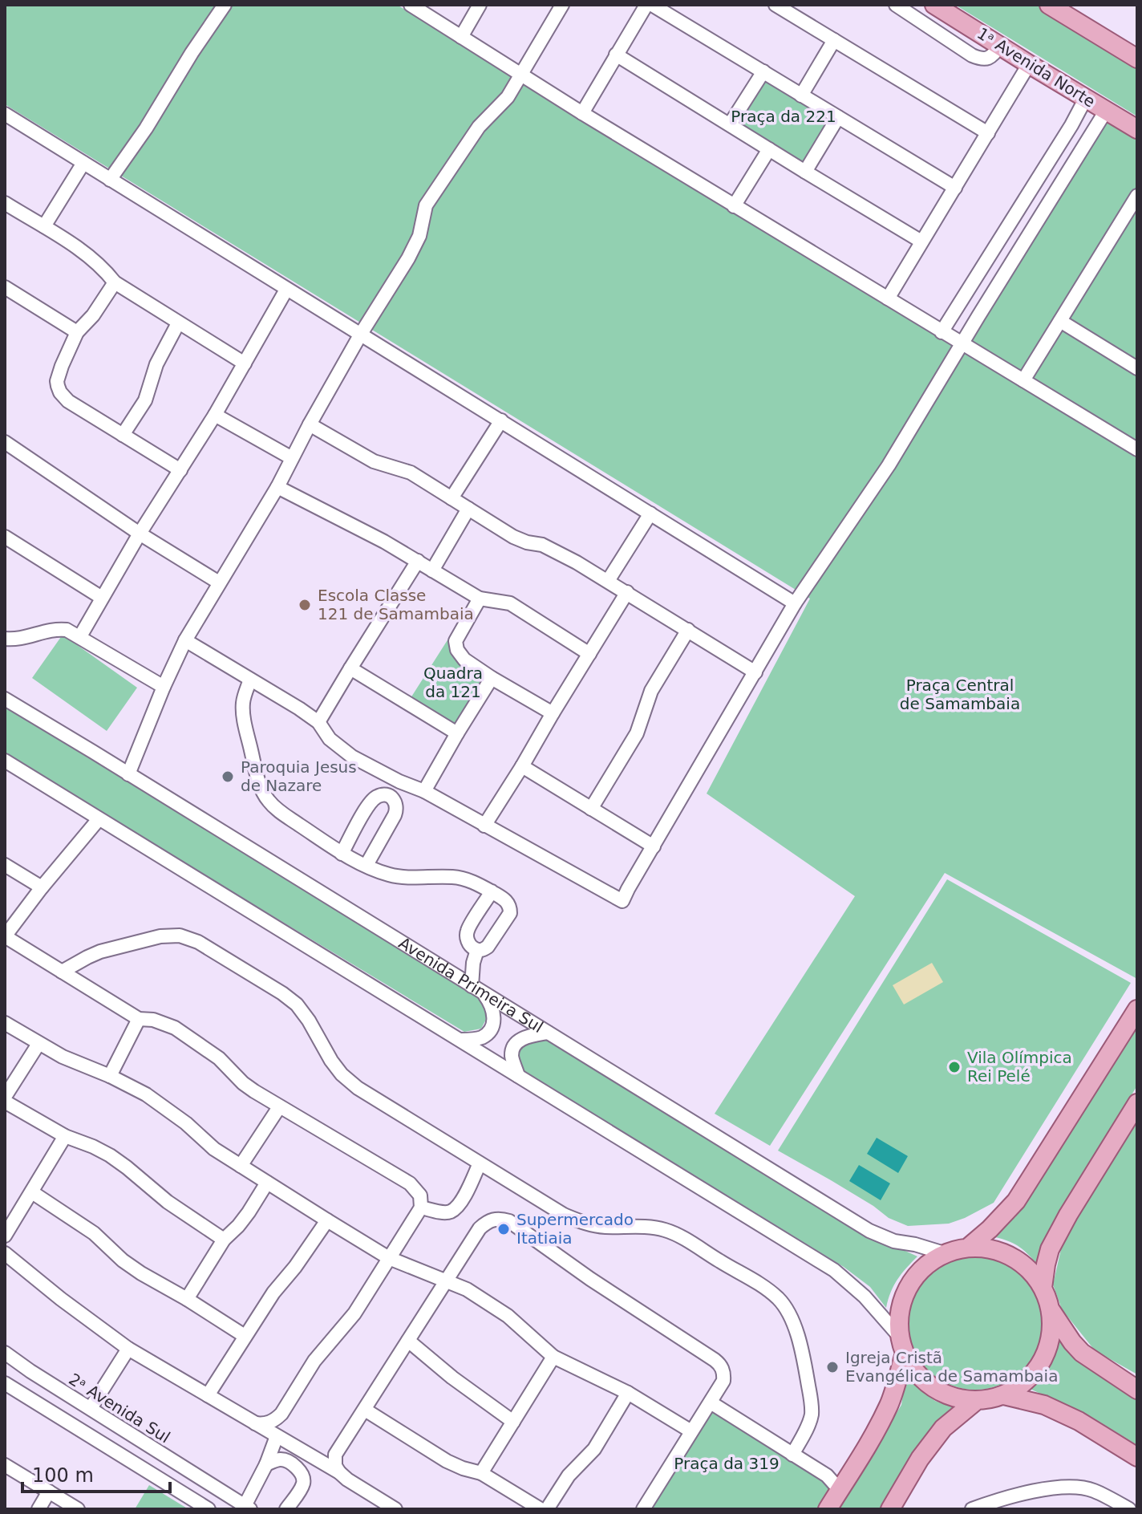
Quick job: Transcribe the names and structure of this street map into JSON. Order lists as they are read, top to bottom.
{
  "streets": {
    "main road": ["1ᵃ Avenida Norte"],
    "street": ["Avenida Primeira Sul", "2ᵃ Avenida Sul"]
  },
  "parks": [
    "Praça da 221",
    "Quadra da 121",
    "Praça Central de Samambaia",
    "Praça da 319"
  ],
  "places": [
    "Escola Classe 121 de Samambaia",
    "Paroquia Jesus de Nazare",
    "Vila Olímpica Rei Pelé",
    "Supermercado Itatiaia",
    "Igreja Cristã Evangélica de Samambaia"
  ],
  "scale_bar": "100 m"
}
